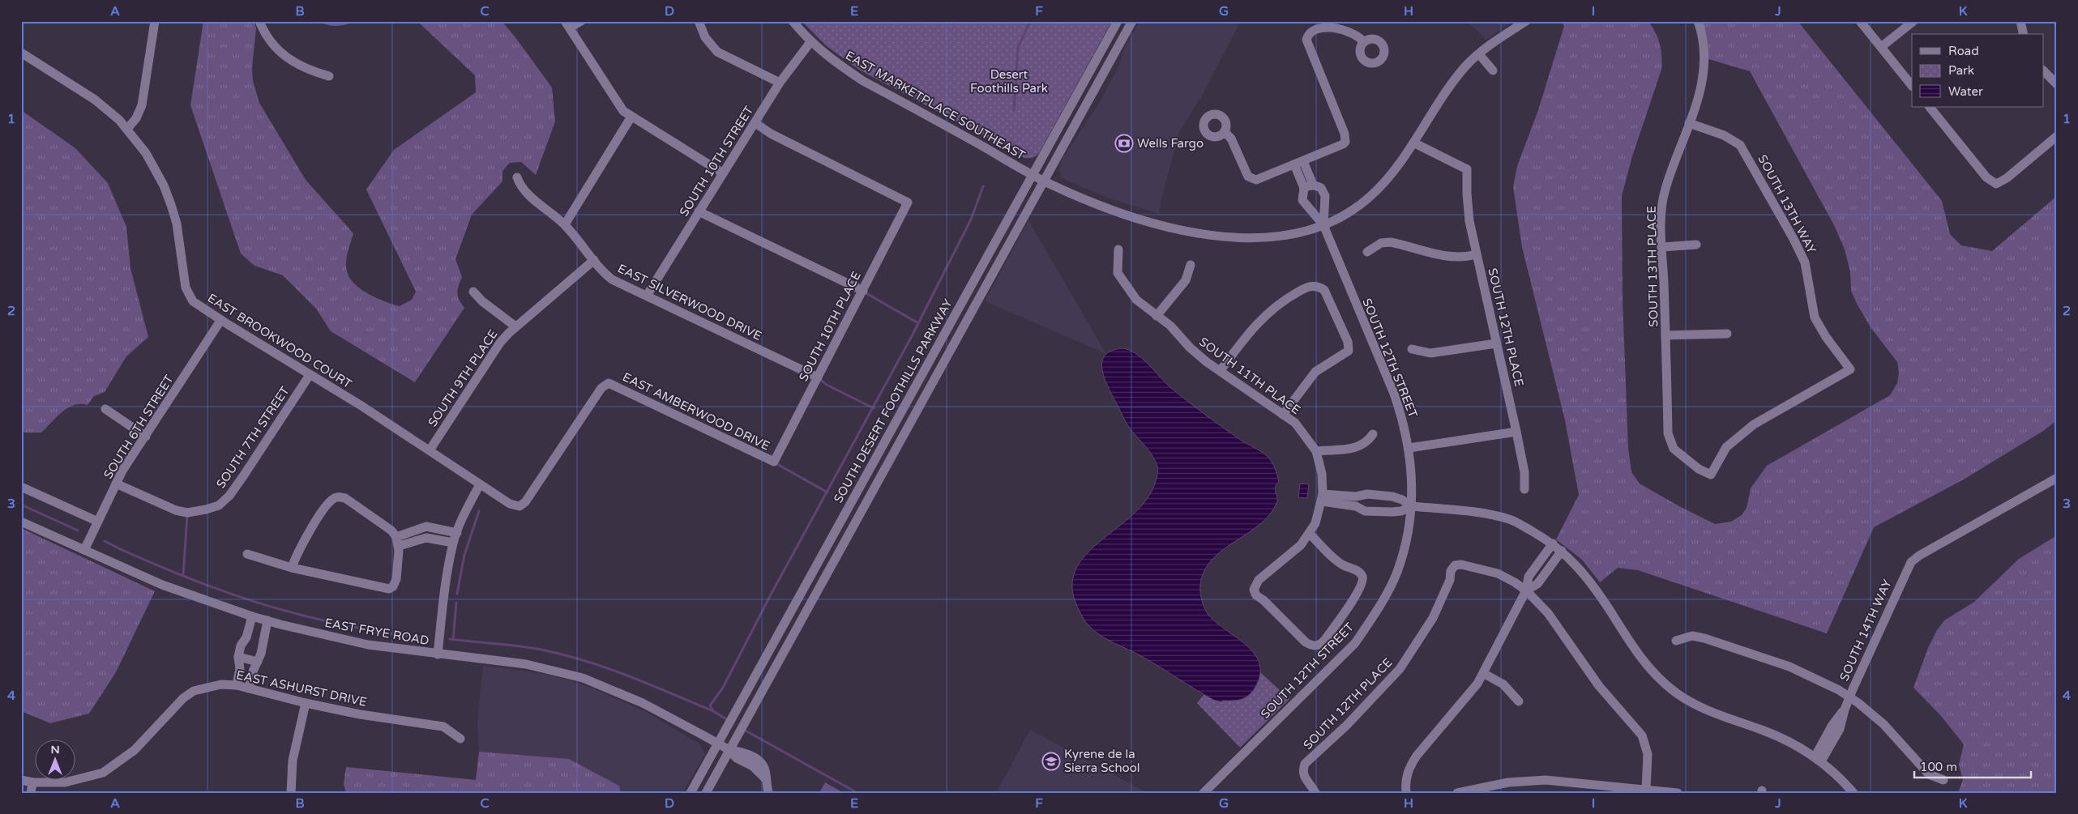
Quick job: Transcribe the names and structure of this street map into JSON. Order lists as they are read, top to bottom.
{
  "streets": {
    "street": [
      "EAST MARKETPLACE SOUTHEAST",
      "SOUTH 10TH STREET",
      "SOUTH 13TH WAY",
      "SOUTH 13TH PLACE",
      "EAST SILVERWOOD DRIVE",
      "SOUTH 10TH PLACE",
      "SOUTH 12TH PLACE",
      "EAST BROOKWOOD COURT",
      "SOUTH 12TH STREET",
      "SOUTH 11TH PLACE",
      "SOUTH 9TH PLACE",
      "SOUTH DESERT FOOTHILLS PARKWAY",
      "EAST AMBERWOOD DRIVE",
      "SOUTH 6TH STREET",
      "SOUTH 7TH STREET",
      "SOUTH 14TH WAY",
      "EAST FRYE ROAD",
      "EAST ASHURST DRIVE"
    ]
  },
  "crossings": [
    ["EAST MARKETPLACE SOUTHEAST", "SOUTH 10TH STREET"],
    ["EAST MARKETPLACE SOUTHEAST", "SOUTH 12TH STREET"],
    ["EAST MARKETPLACE SOUTHEAST", "SOUTH DESERT FOOTHILLS PARKWAY"],
    ["SOUTH 10TH STREET", "EAST SILVERWOOD DRIVE"],
    ["SOUTH 10TH STREET", "SOUTH 10TH PLACE"],
    ["SOUTH 13TH WAY", "SOUTH 13TH PLACE"],
    ["EAST SILVERWOOD DRIVE", "SOUTH 10TH PLACE"],
    ["EAST SILVERWOOD DRIVE", "SOUTH 9TH PLACE"],
    ["SOUTH 10TH PLACE", "EAST AMBERWOOD DRIVE"],
    ["EAST BROOKWOOD COURT", "SOUTH 9TH PLACE"],
    ["EAST BROOKWOOD COURT", "EAST AMBERWOOD DRIVE"],
    ["EAST BROOKWOOD COURT", "SOUTH 6TH STREET"],
    ["EAST BROOKWOOD COURT", "SOUTH 7TH STREET"],
    ["SOUTH DESERT FOOTHILLS PARKWAY", "EAST FRYE ROAD"],
    ["SOUTH 6TH STREET", "SOUTH 7TH STREET"],
    ["SOUTH 6TH STREET", "EAST FRYE ROAD"]
  ],
  "parks": ["Desert Foothills Park"],
  "places": {
    "bank": ["Wells Fargo"],
    "school or university": ["Kyrene de la Sierra School"]
  },
  "legend": ["Road", "Park", "Water"],
  "scale_bar": "100 m",
  "north": "top",
  "grid": {
    "columns": [
      "A",
      "B",
      "C",
      "D",
      "E",
      "F",
      "G",
      "H",
      "I",
      "J",
      "K"
    ],
    "rows": [
      "1",
      "2",
      "3",
      "4"
    ]
  }
}
